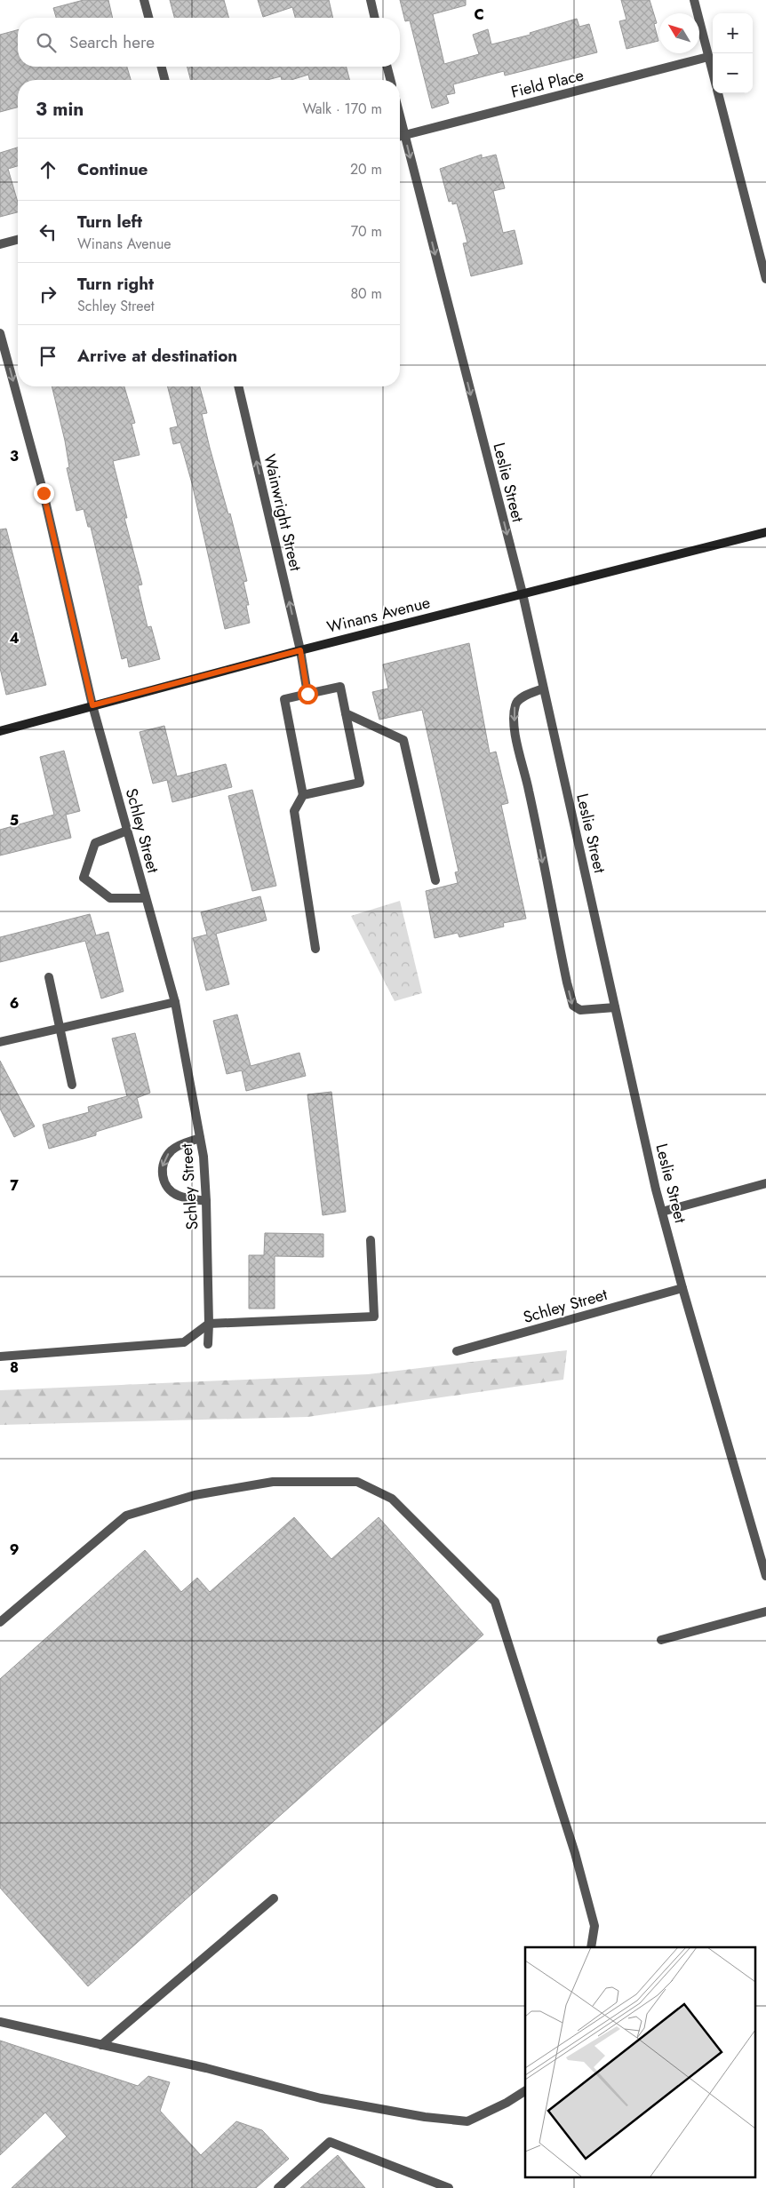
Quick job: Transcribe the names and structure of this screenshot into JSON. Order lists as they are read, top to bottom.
{
  "streets": {
    "street": [
      "Field Place",
      "Leslie Street",
      "Wainwright Street",
      "Winans Avenue",
      "Schley Street"
    ]
  },
  "crossings": [
    ["Field Place", "Leslie Street"],
    ["Leslie Street", "Winans Avenue"],
    ["Leslie Street", "Schley Street"],
    ["Wainwright Street", "Winans Avenue"],
    ["Winans Avenue", "Schley Street"]
  ],
  "one_way": ["Wainwright Street"],
  "north": "top left",
  "page": {
    "map_buttons": ["+", "−"],
    "search": "Search here",
    "heading": ["3 min", "Walk · 170 m"],
    "list": [
      ["Continue", "20 m"],
      ["Turn left", "Winans Avenue", "70 m"],
      ["Turn right", "Schley Street", "80 m"],
      "Arrive at destination"
    ]
  },
  "grid": {
    "columns": ["C"],
    "rows": [
      "3",
      "4",
      "5",
      "6",
      "7",
      "8",
      "9"
    ]
  }
}
